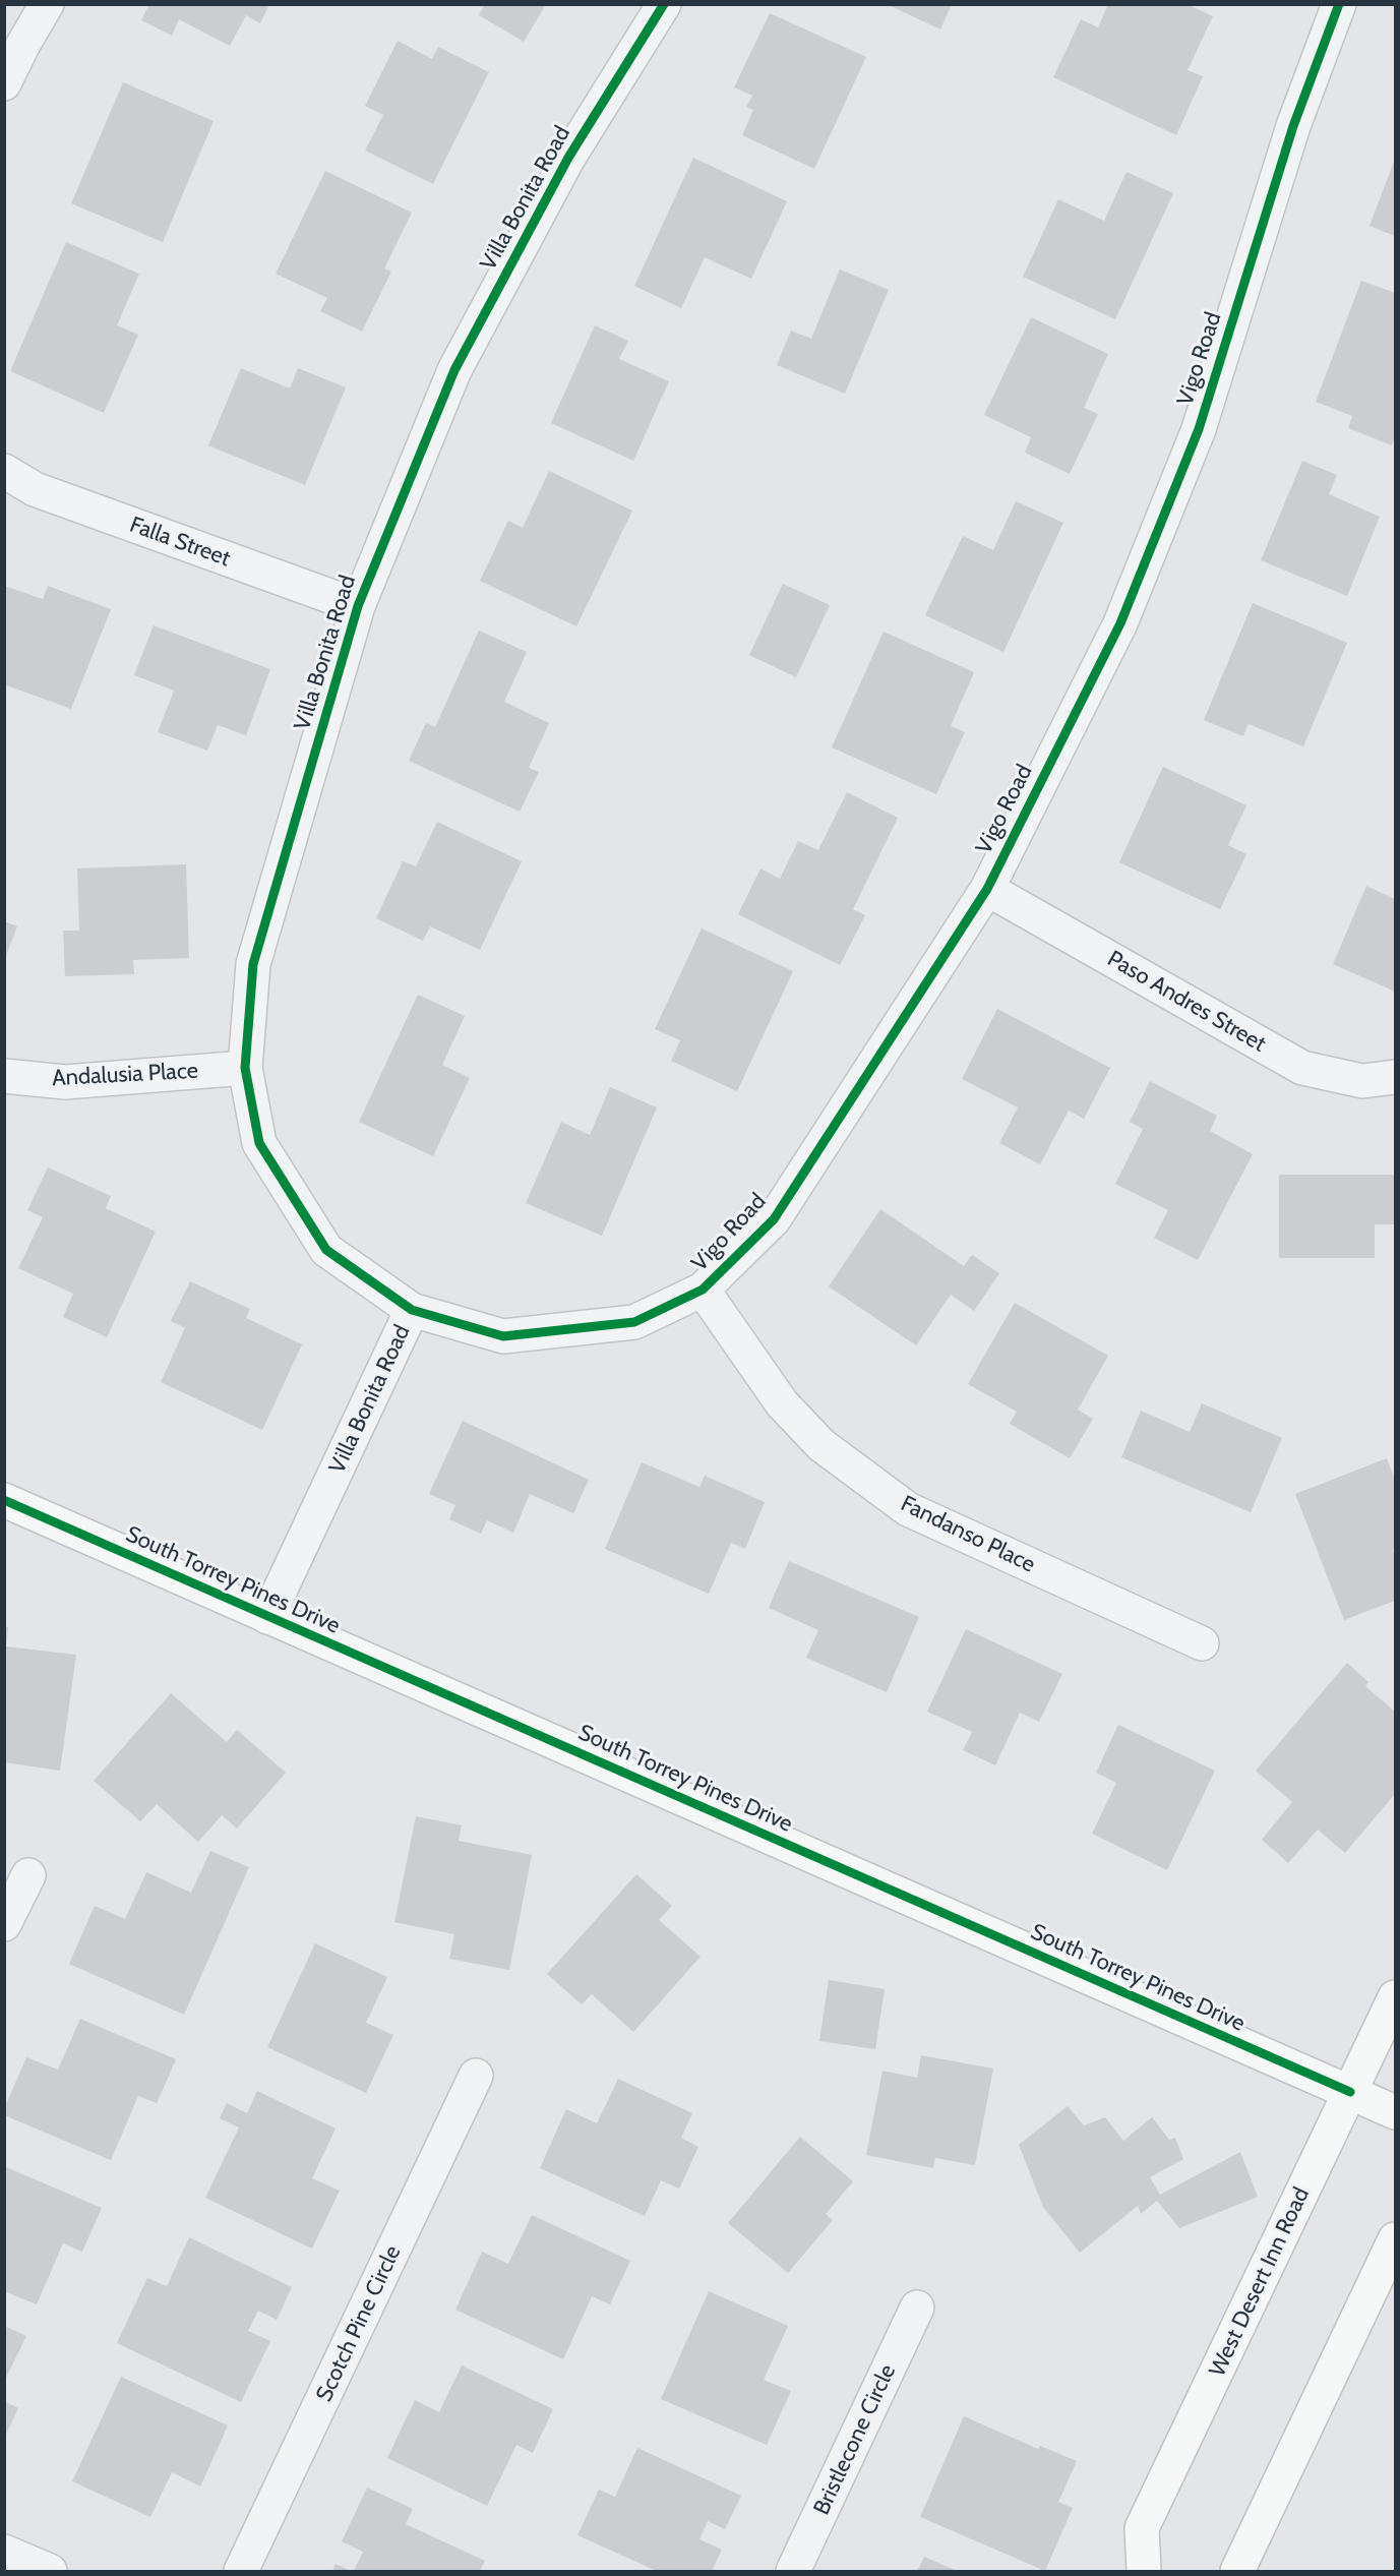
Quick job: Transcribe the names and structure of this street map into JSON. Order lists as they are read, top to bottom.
{
  "streets": {
    "main road": ["South Torrey Pines Drive", "West Desert Inn Road"],
    "street": [
      "Villa Bonita Road",
      "Vigo Road",
      "Falla Street",
      "Paso Andres Street",
      "Andalusia Place",
      "Fandanso Place",
      "Scotch Pine Circle",
      "Bristlecone Circle"
    ]
  },
  "crossings": [
    ["Villa Bonita Road", "Vigo Road"],
    ["Villa Bonita Road", "Falla Street"],
    ["Villa Bonita Road", "Andalusia Place"],
    ["Villa Bonita Road", "South Torrey Pines Drive"],
    ["Vigo Road", "Paso Andres Street"],
    ["Vigo Road", "Fandanso Place"],
    ["South Torrey Pines Drive", "West Desert Inn Road"]
  ]
}
